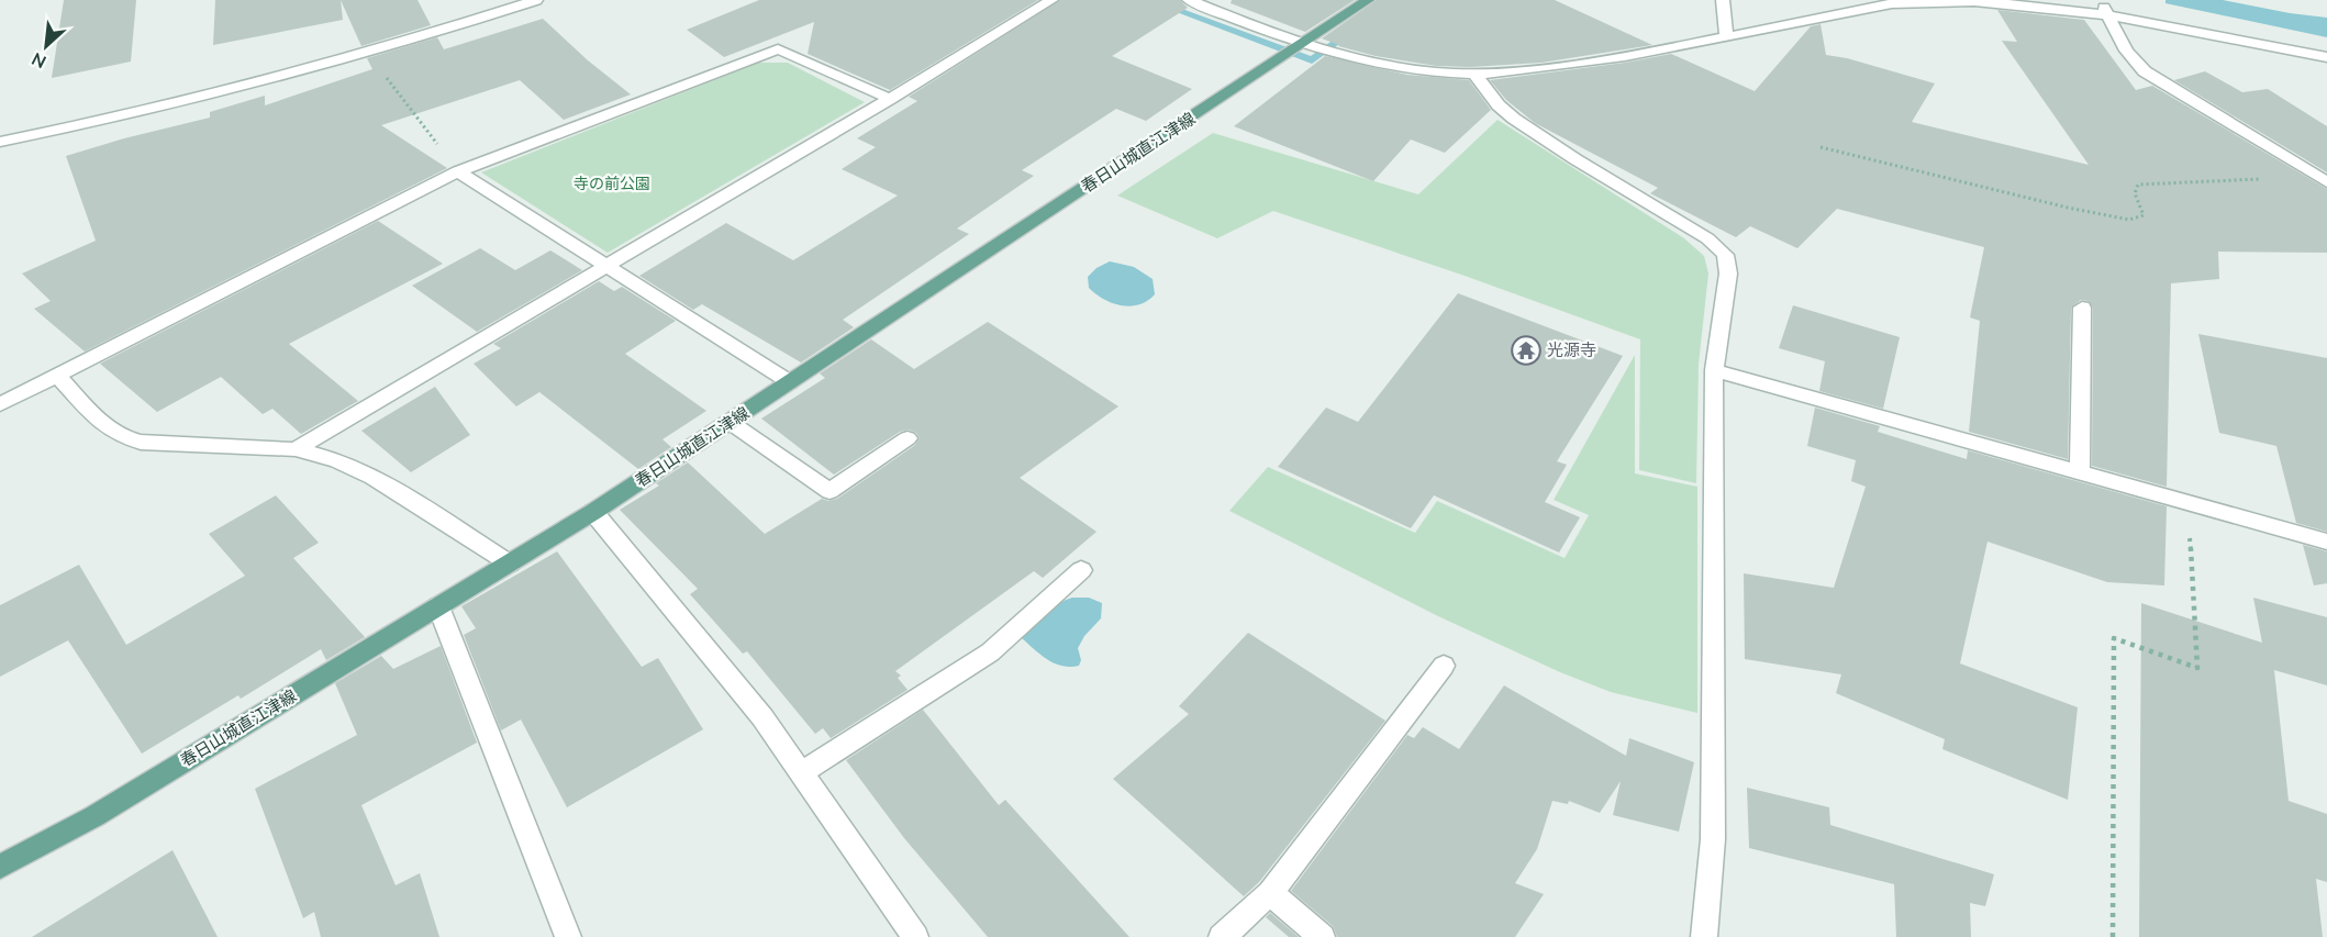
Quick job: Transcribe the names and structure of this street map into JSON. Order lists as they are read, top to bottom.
{
  "streets": {
    "main road": ["春日山城直江津線"]
  },
  "parks": ["寺の前公園"],
  "places": {
    "temple": ["光源寺"]
  },
  "north": "bottom left"
}
